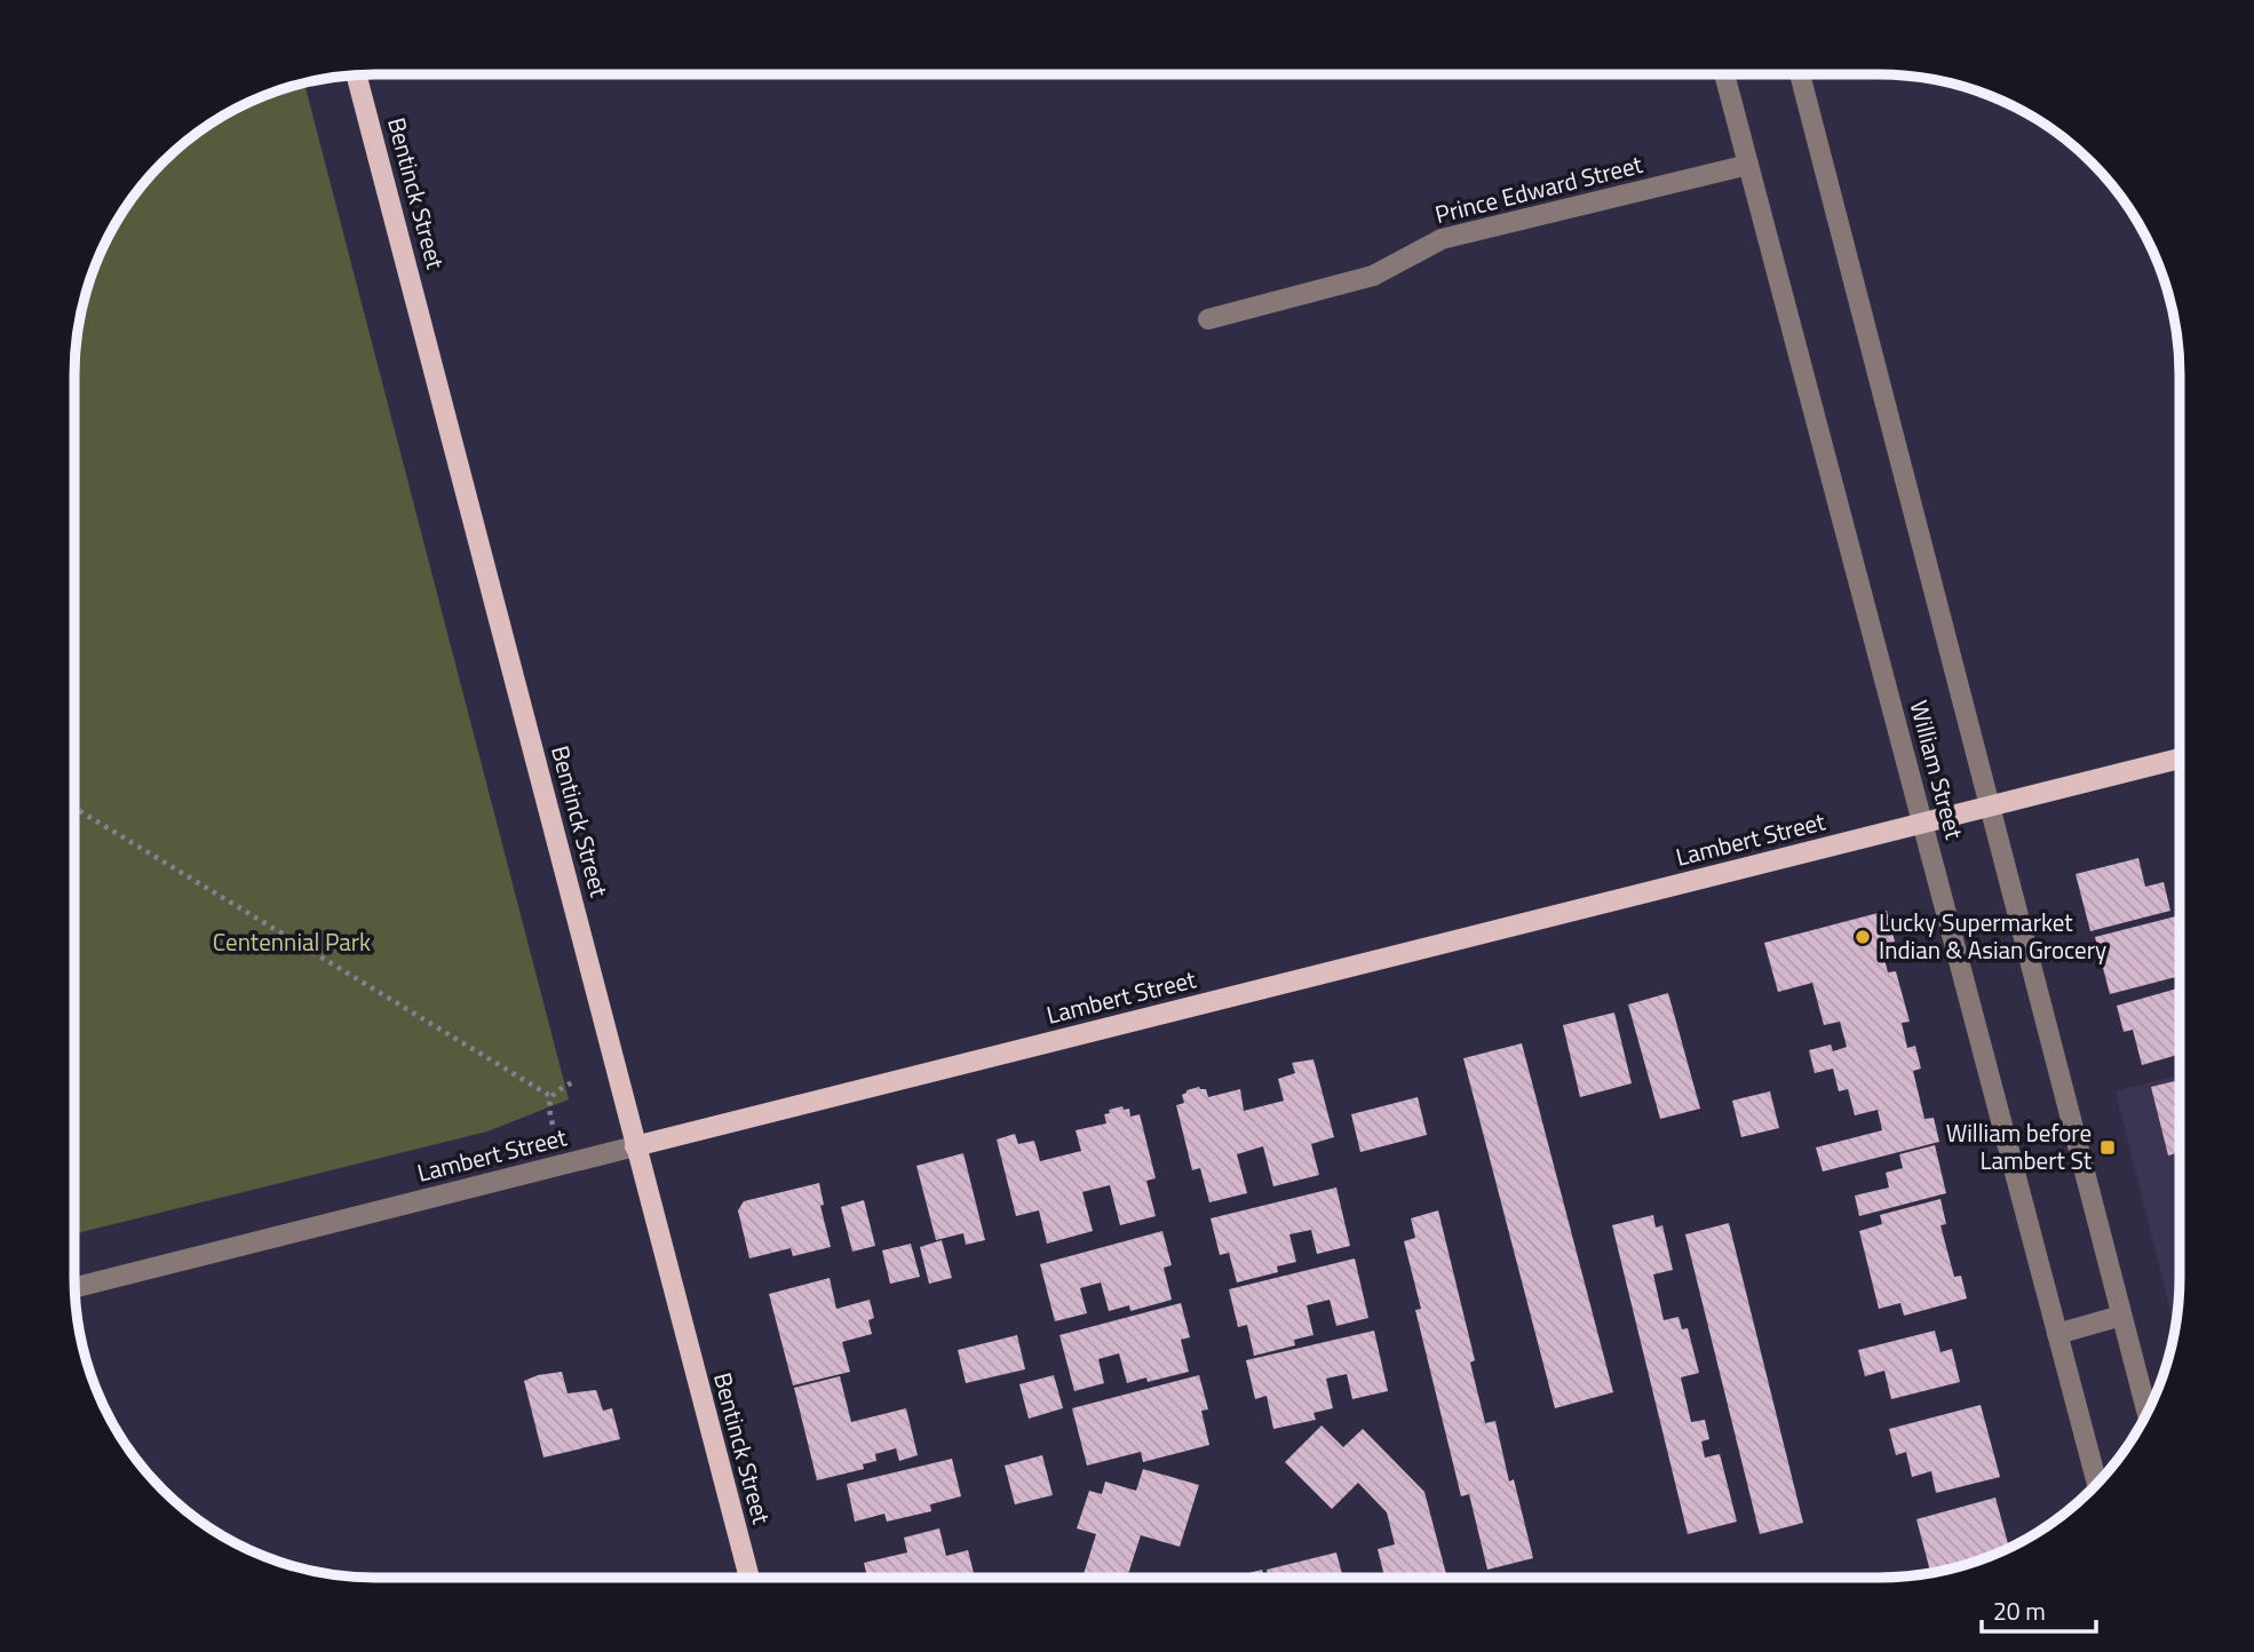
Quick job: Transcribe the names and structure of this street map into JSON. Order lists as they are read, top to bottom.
{
  "streets": {
    "main road": ["Bentinck Street", "Lambert Street"],
    "street": ["Prince Edward Street", "William Street"]
  },
  "crossings": [
    ["Prince Edward Street", "William Street"],
    ["Bentinck Street", "Lambert Street"],
    ["William Street", "Lambert Street"]
  ],
  "parks": ["Centennial Park"],
  "places": {
    "other": ["Lucky Supermarket Indian & Asian Grocery"],
    "transit": ["William before Lambert St"]
  },
  "scale_bar": "20 m"
}
